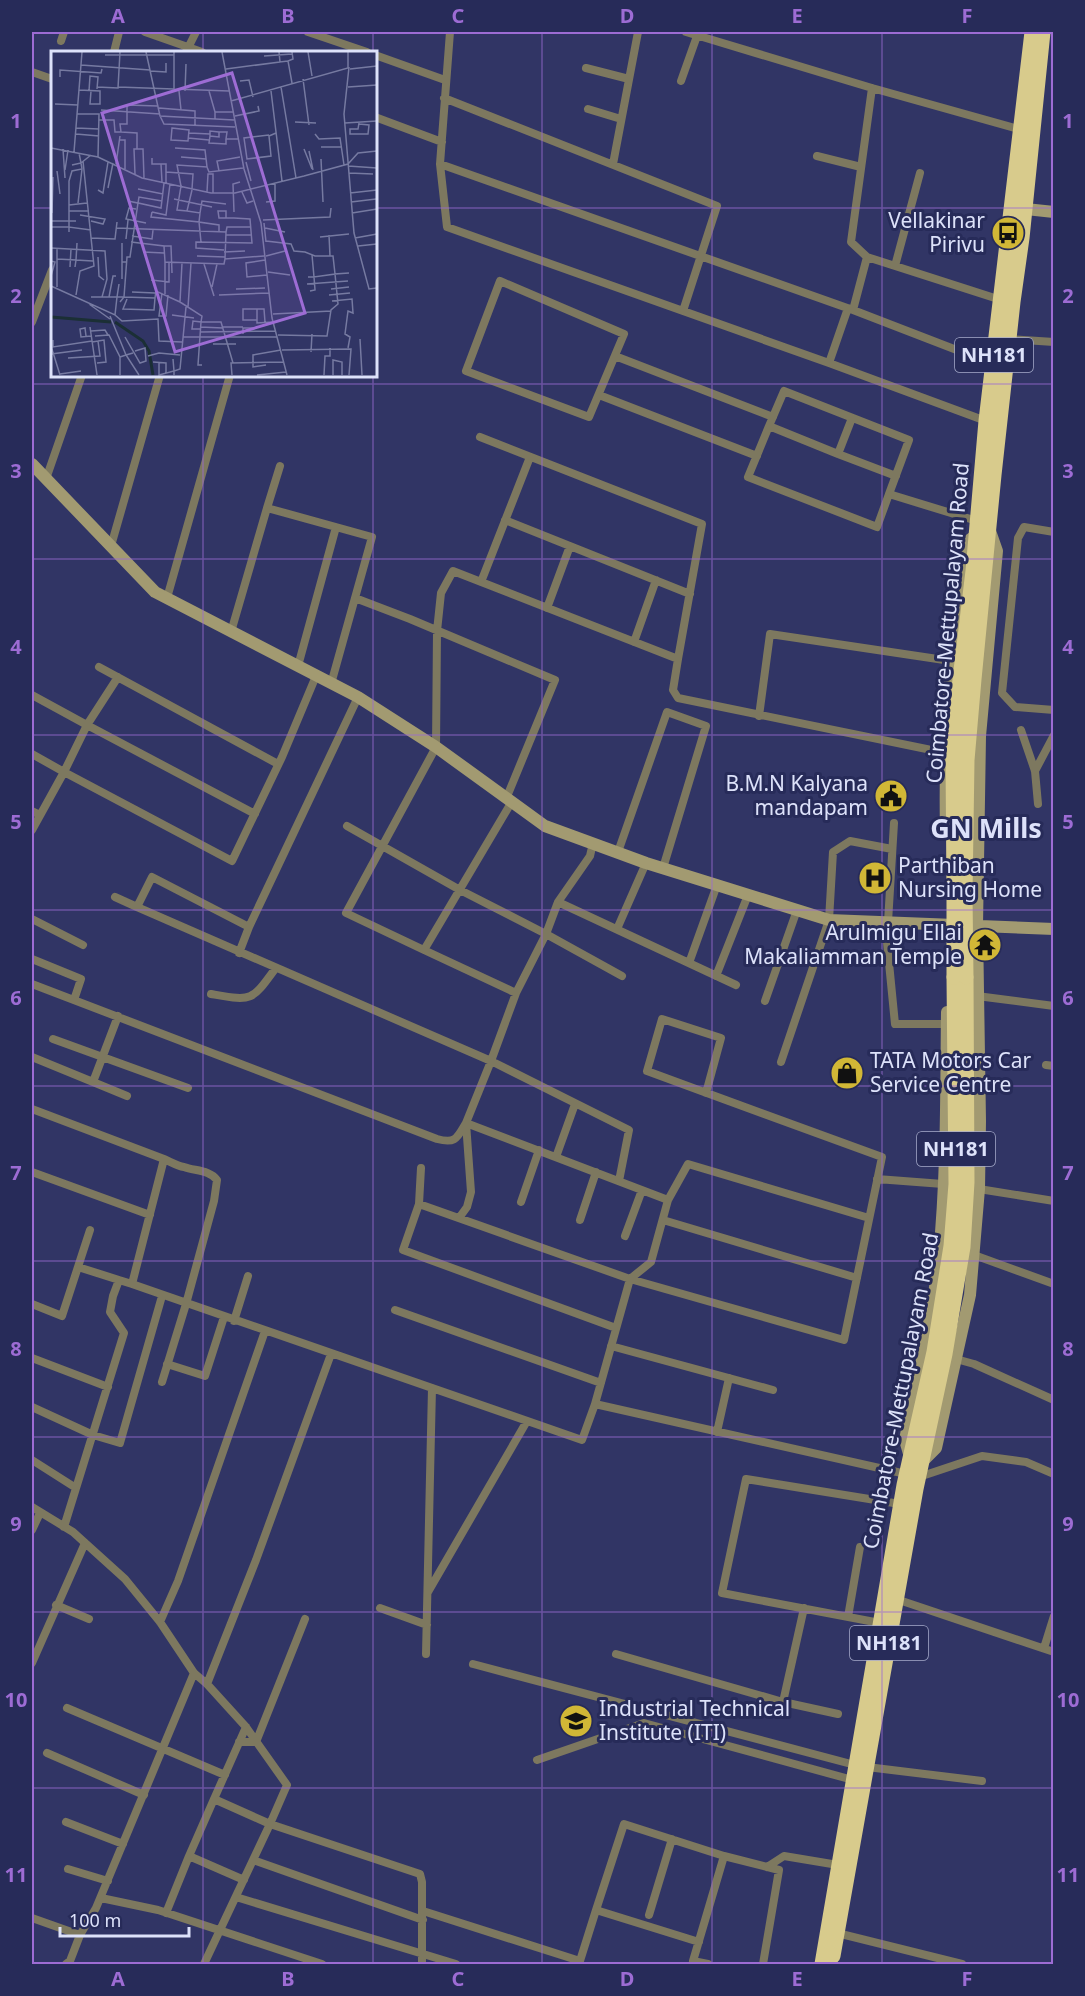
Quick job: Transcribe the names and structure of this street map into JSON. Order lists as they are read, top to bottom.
{
  "streets": {
    "highway": ["NH181", "Coimbatore-Mettupalayam Road"]
  },
  "crossings": [
    ["NH181", "Coimbatore-Mettupalayam Road"]
  ],
  "districts": ["GN Mills"],
  "places": {
    "bus stop": ["Vellakinar Pirivu"],
    "public building": ["B.M.N Kalyana mandapam"],
    "hospital": ["Parthiban Nursing Home"],
    "temple": ["Arulmigu Ellai Makaliamman Temple"],
    "shop": ["TATA Motors Car Service Centre"],
    "school or university": ["Industrial Technical Institute (ITI)"]
  },
  "scale_bar": "100 m",
  "grid": {
    "columns": [
      "A",
      "B",
      "C",
      "D",
      "E",
      "F"
    ],
    "rows": [
      "1",
      "2",
      "3",
      "4",
      "5",
      "6",
      "7",
      "8",
      "9",
      "10",
      "11"
    ]
  }
}
